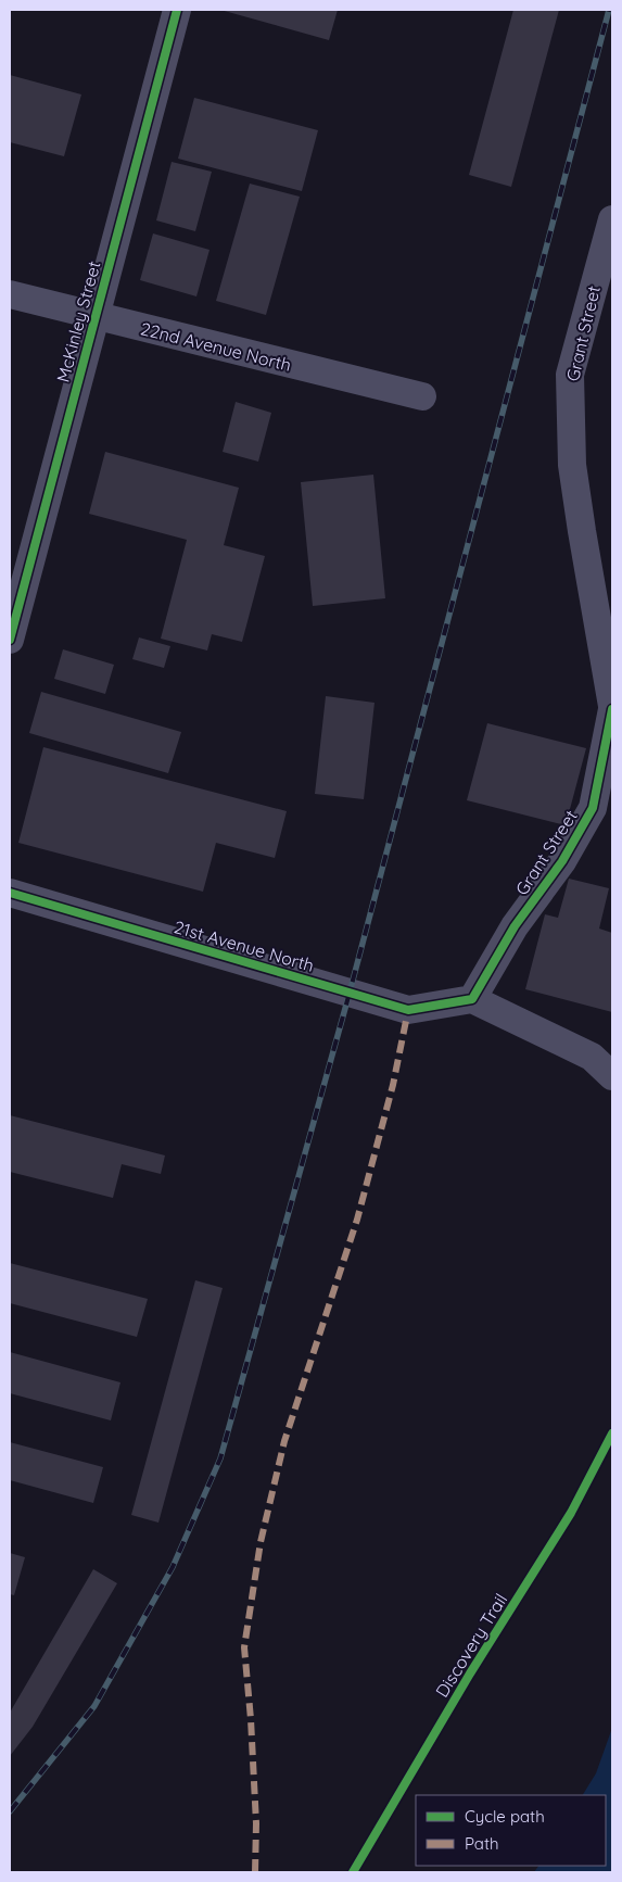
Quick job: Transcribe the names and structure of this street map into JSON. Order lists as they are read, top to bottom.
{
  "streets": {
    "street": [
      "McKinley Street",
      "Grant Street",
      "22nd Avenue North",
      "21st Avenue North"
    ],
    "cycle path": ["Discovery Trail"]
  },
  "crossings": [
    ["McKinley Street", "22nd Avenue North"],
    ["Grant Street", "21st Avenue North"]
  ],
  "legend": ["Cycle path", "Path"]
}
